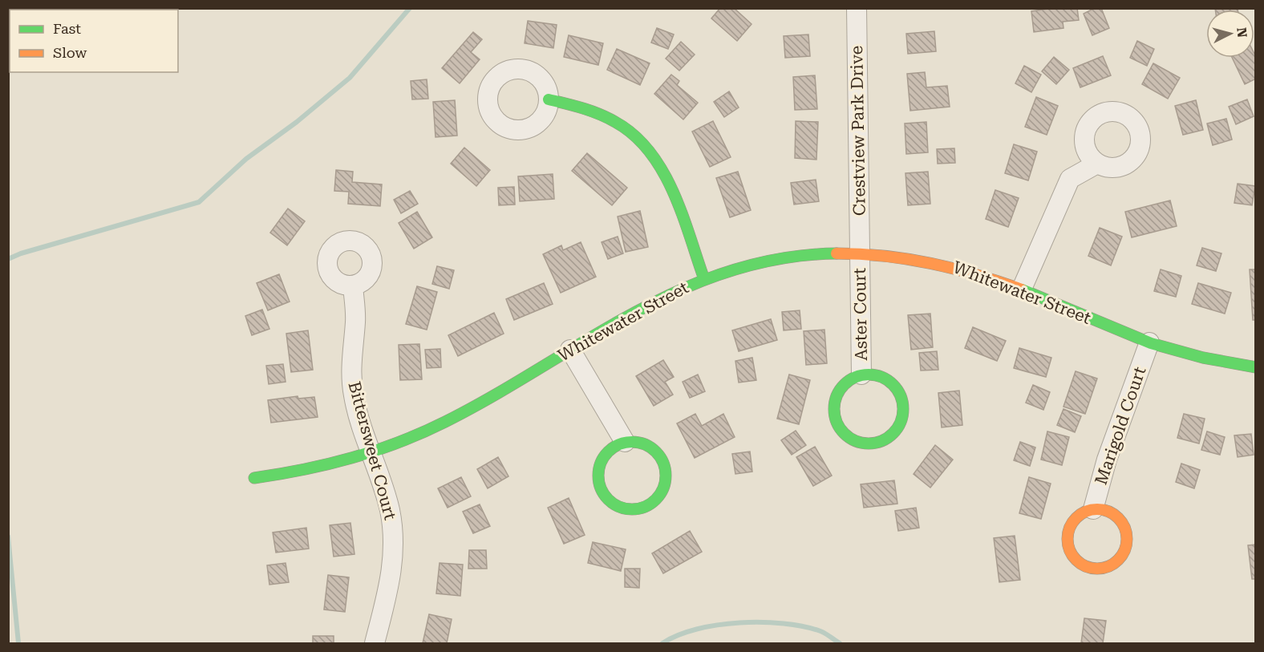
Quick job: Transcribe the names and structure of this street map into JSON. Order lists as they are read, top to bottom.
{
  "streets": {
    "street": [
      "Crestview Park Drive",
      "Whitewater Street",
      "Aster Court",
      "Marigold Court",
      "Bittersweet Court"
    ]
  },
  "crossings": [
    ["Crestview Park Drive", "Whitewater Street"],
    ["Crestview Park Drive", "Aster Court"],
    ["Whitewater Street", "Aster Court"],
    ["Whitewater Street", "Marigold Court"],
    ["Whitewater Street", "Bittersweet Court"]
  ],
  "legend": ["Fast", "Slow"],
  "north": "right"
}
